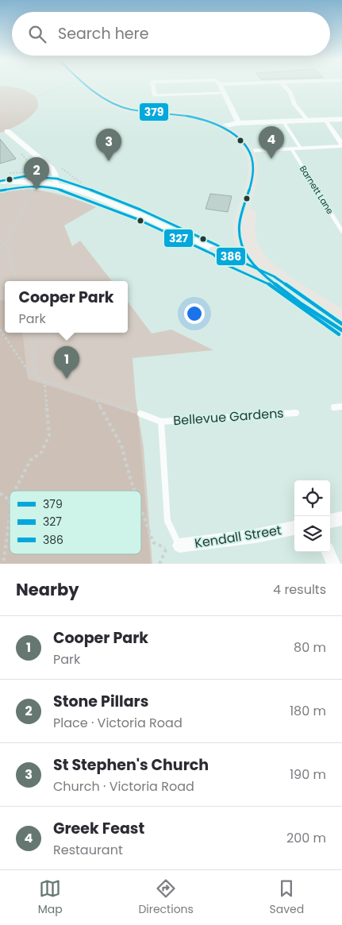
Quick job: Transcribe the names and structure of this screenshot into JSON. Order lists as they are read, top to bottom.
{
  "streets": {
    "street": ["Kendall Street"],
    "lane": ["Barnett Lane", "Bellevue Gardens"]
  },
  "crossings": [
    ["Bellevue Gardens", "Kendall Street"]
  ],
  "lines": ["transit line 379", "transit line 386", "transit line 327"],
  "legend": ["379", "327", "386"],
  "page": {
    "search": "Search here",
    "pins": [
      "4",
      "3",
      "2",
      "1"
    ],
    "popup": ["Cooper Park", "Park"],
    "heading": ["Nearby", "4 results"],
    "list": [
      {
        "mark": "1",
        "name": "Cooper Park",
        "note": "Park",
        "value": "80 m"
      },
      {
        "mark": "2",
        "name": "Stone Pillars",
        "note": "Place · Victoria Road",
        "value": "180 m"
      },
      {
        "mark": "3",
        "name": "St Stephen's Church",
        "note": "Church · Victoria Road",
        "value": "190 m"
      },
      {
        "mark": "4",
        "name": "Greek Feast",
        "note": "Restaurant",
        "value": "200 m"
      }
    ],
    "nav": ["Map", "Directions", "Saved"]
  }
}
